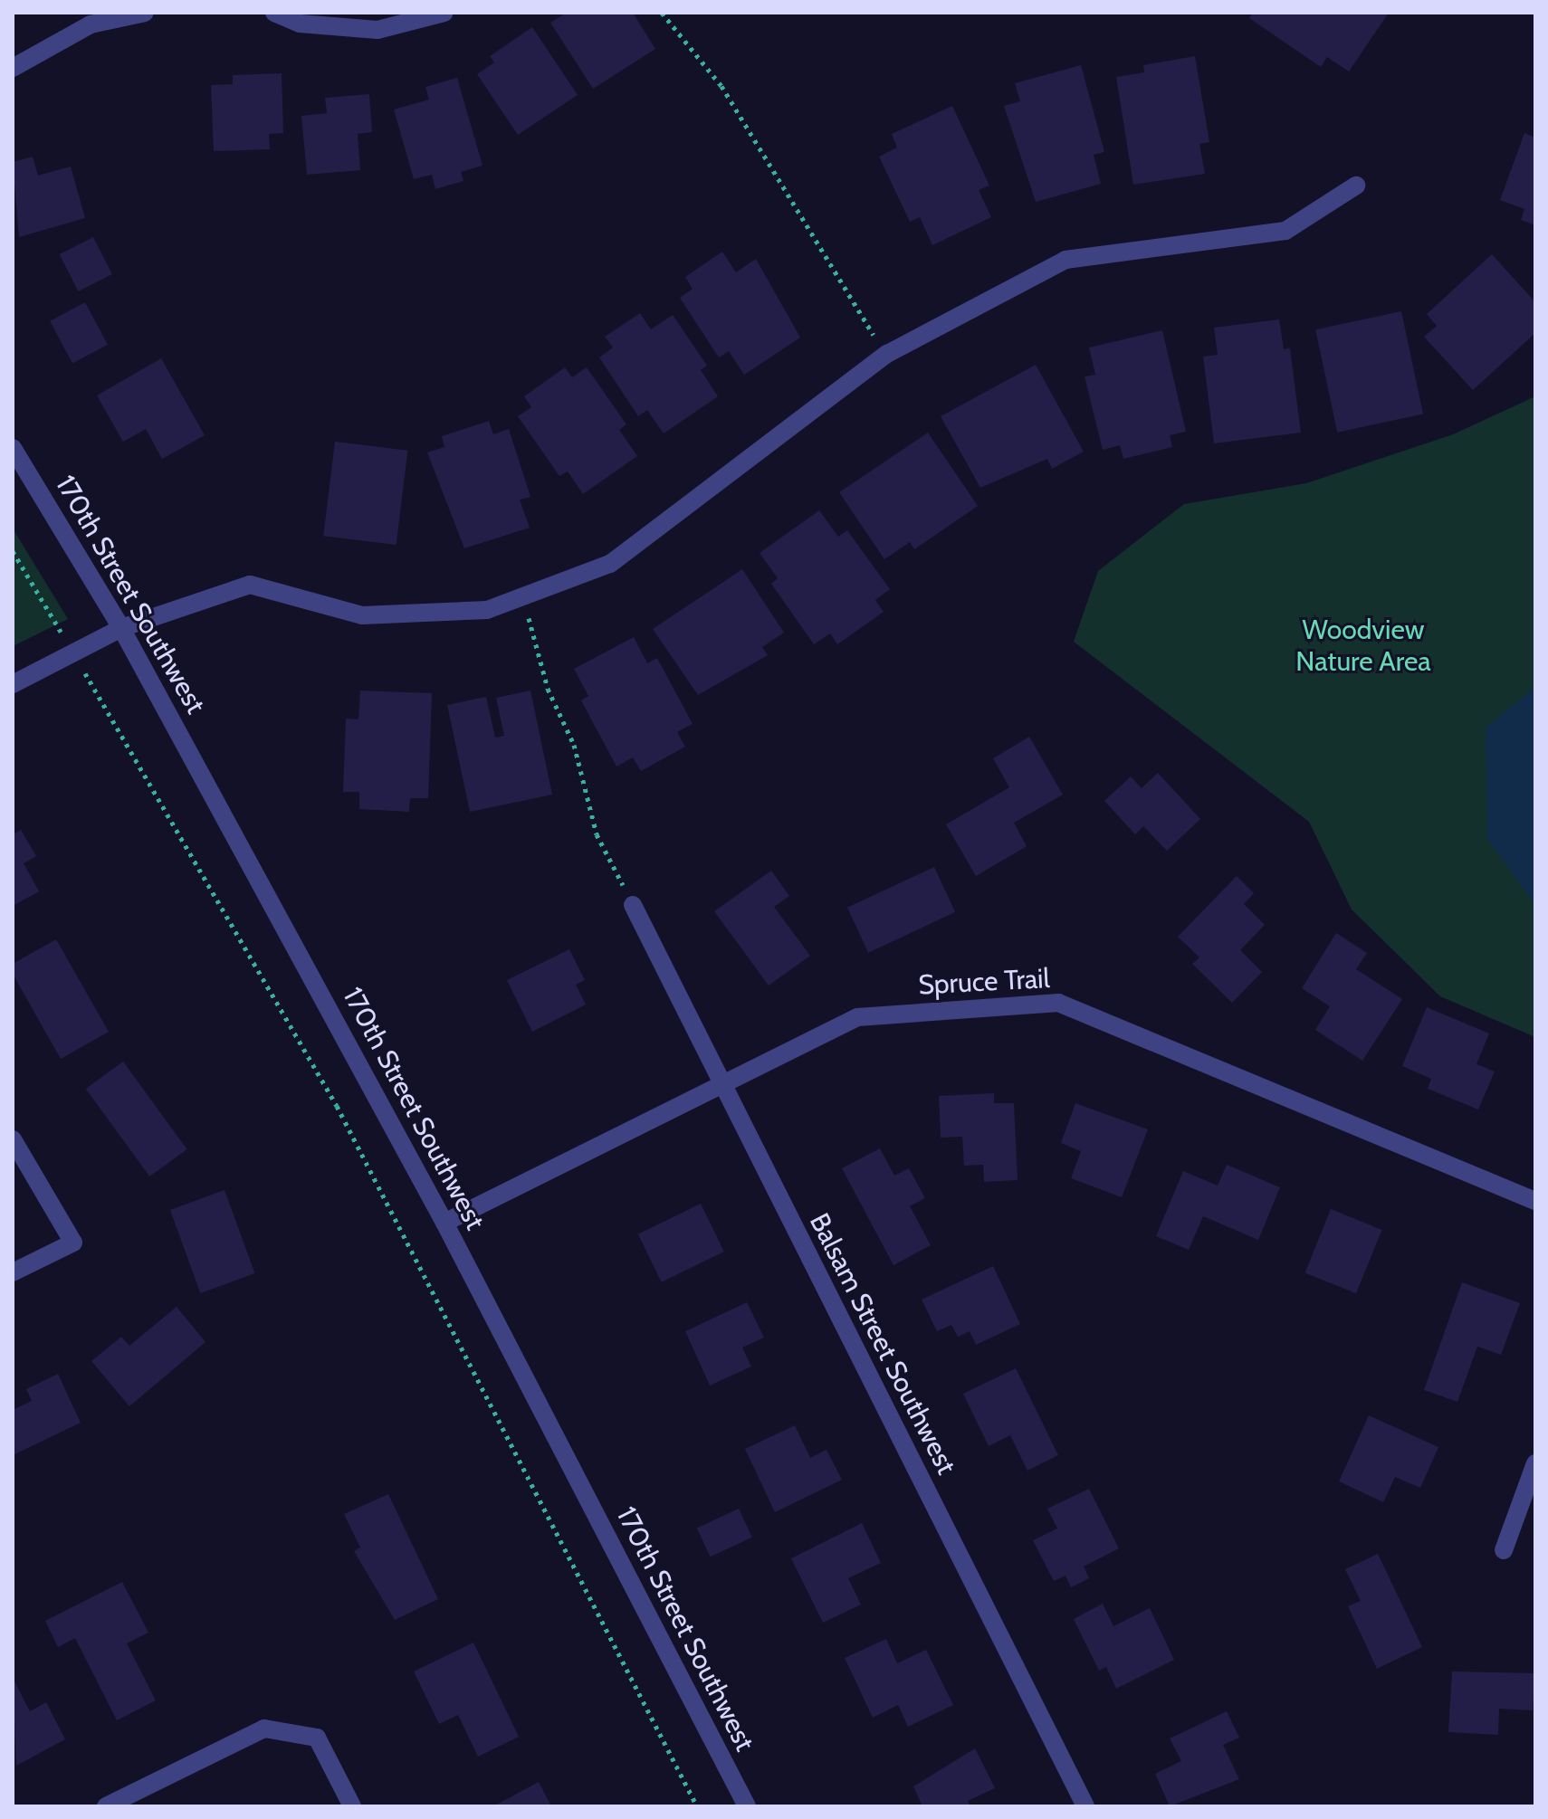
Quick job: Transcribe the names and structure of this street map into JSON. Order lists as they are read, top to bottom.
{
  "streets": {
    "street": ["170th Street Southwest", "Spruce Trail", "Balsam Street Southwest"]
  },
  "crossings": [
    ["170th Street Southwest", "Spruce Trail"],
    ["Spruce Trail", "Balsam Street Southwest"]
  ],
  "parks": ["Woodview Nature Area"]
}
